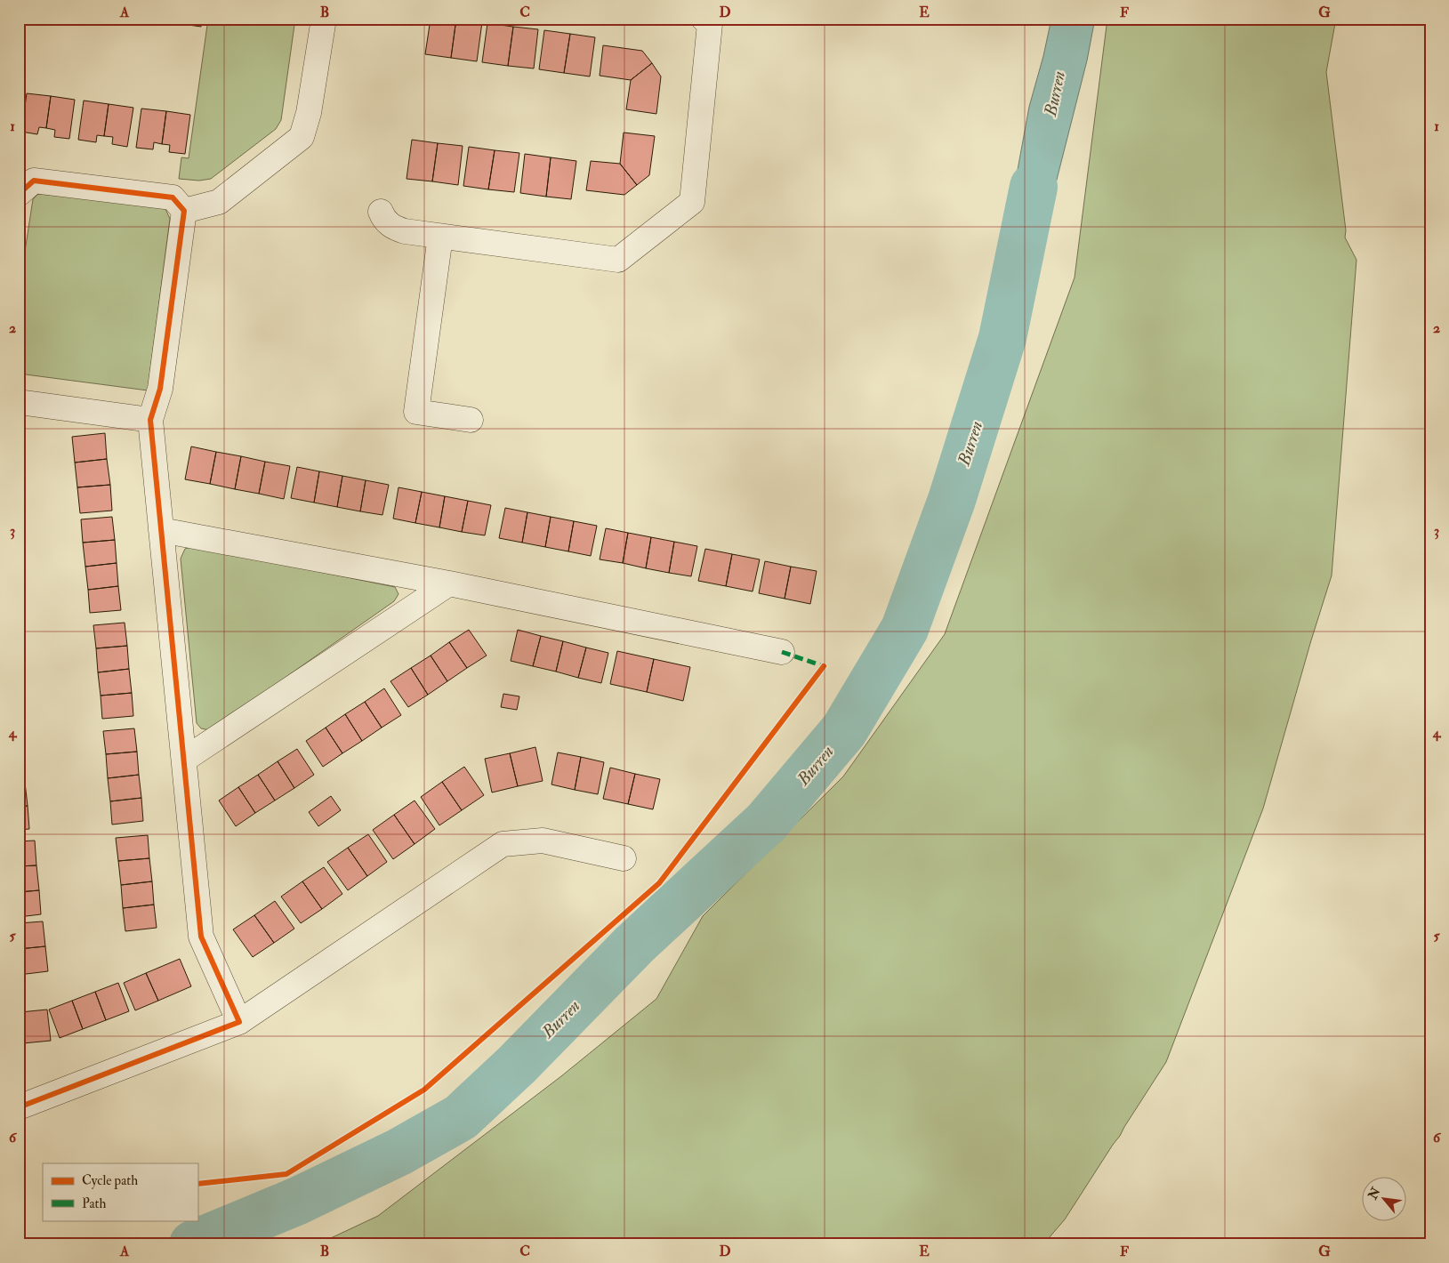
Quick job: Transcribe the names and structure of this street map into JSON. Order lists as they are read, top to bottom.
{
  "water": ["Burren"],
  "legend": ["Cycle path", "Path"],
  "north": "top left",
  "grid": {
    "columns": [
      "A",
      "B",
      "C",
      "D",
      "E",
      "F",
      "G"
    ],
    "rows": [
      "1",
      "2",
      "3",
      "4",
      "5",
      "6"
    ]
  }
}
